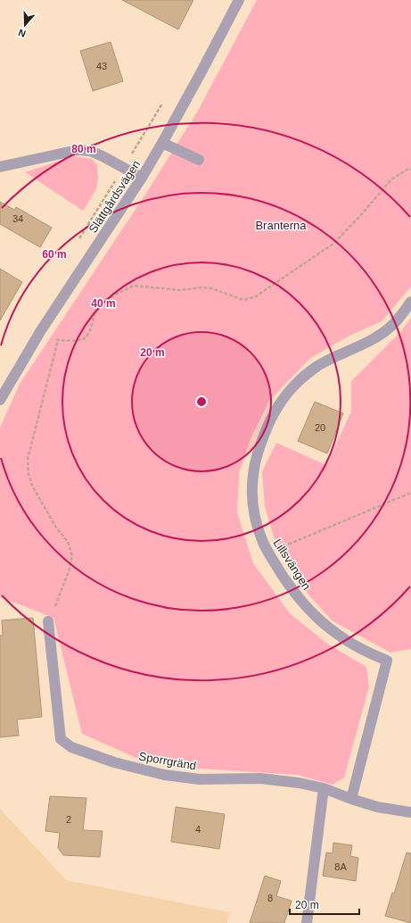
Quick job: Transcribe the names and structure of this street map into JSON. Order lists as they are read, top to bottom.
{
  "streets": {
    "street": ["Slättgårdsvägen", "Lillsvängen", "Sporrgränd"]
  },
  "crossings": [
    ["Lillsvängen", "Sporrgränd"]
  ],
  "parks": ["Branterna"],
  "house_numbers": [
    "43",
    "34",
    "20",
    "2",
    "4",
    "8A",
    "8"
  ],
  "scale_bar": "20 m",
  "north": "bottom",
  "rings": [
    "80 m",
    "60 m",
    "40 m",
    "20 m"
  ]
}
